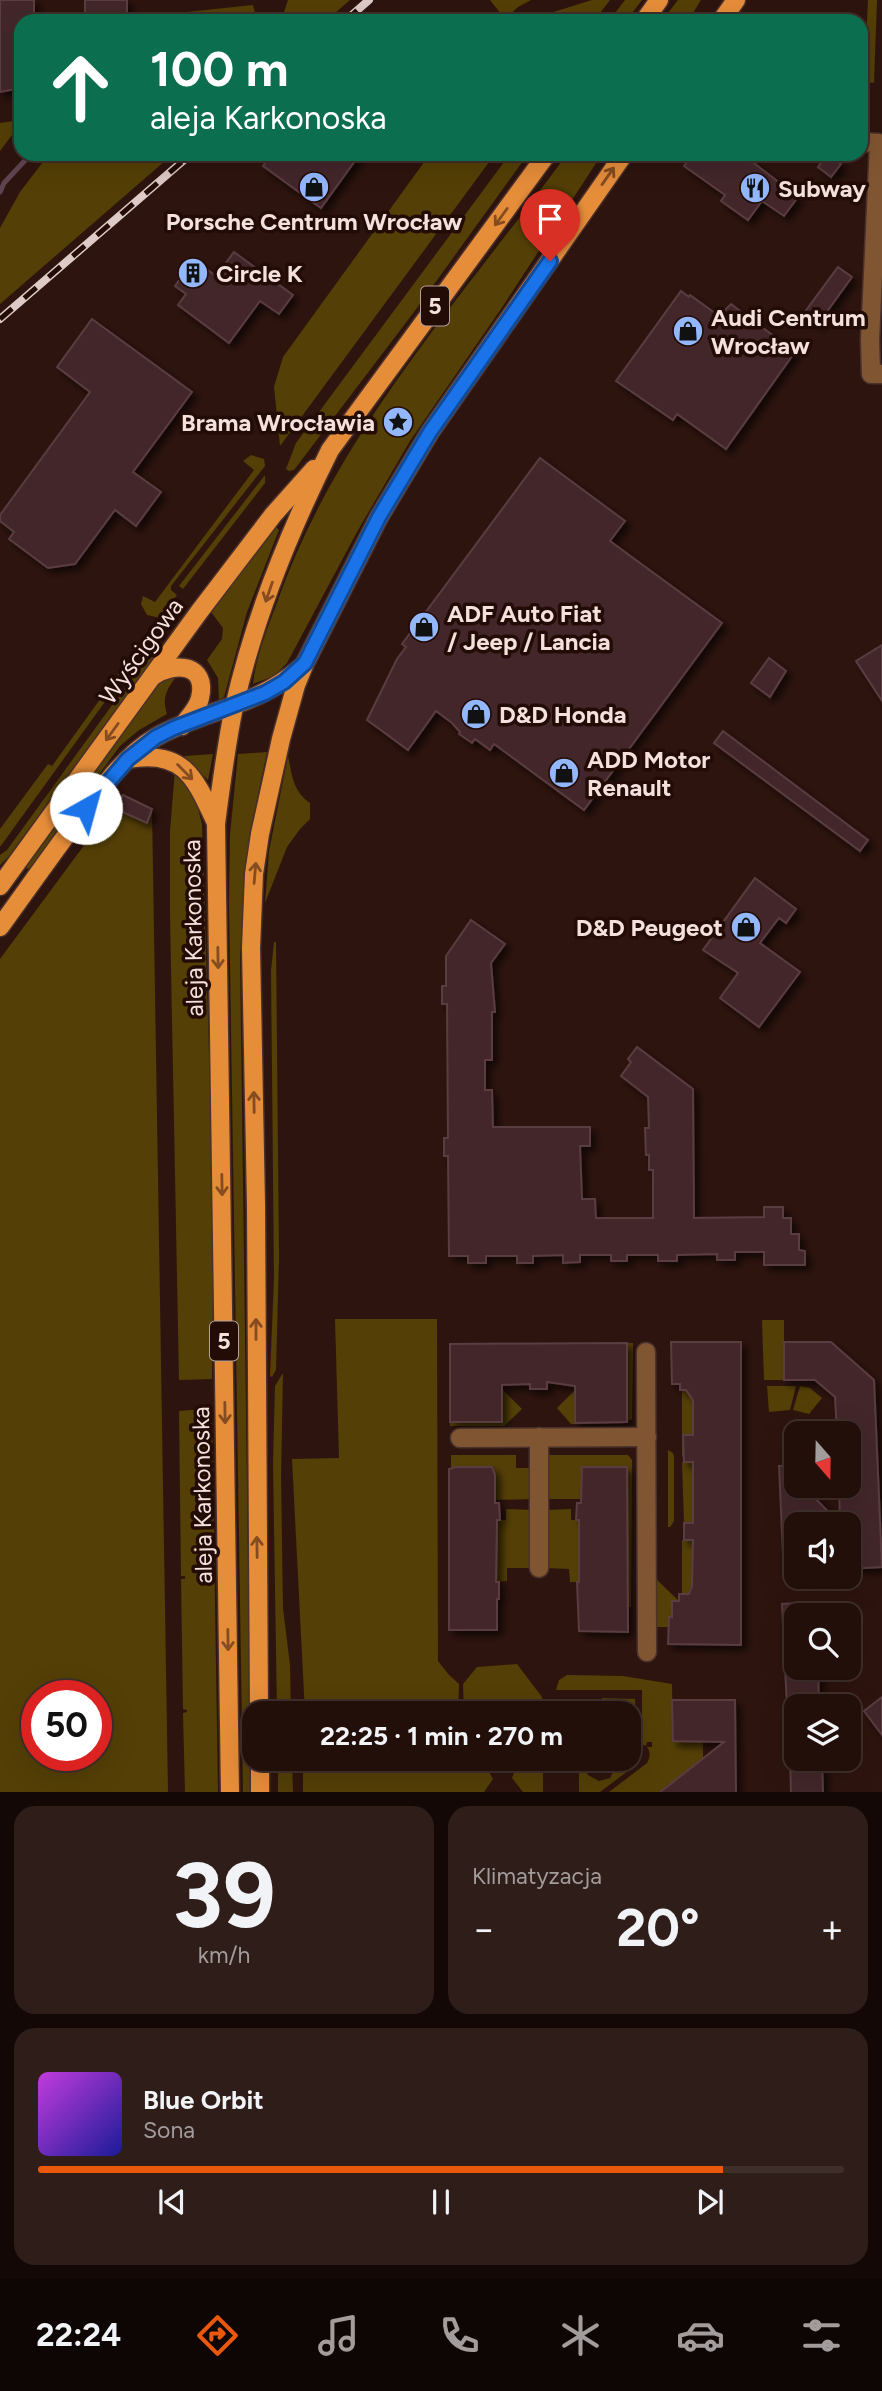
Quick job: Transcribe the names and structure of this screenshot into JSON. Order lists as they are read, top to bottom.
{
  "streets": {
    "main road": ["5", "Wyścigowa", "aleja Karkonoska"]
  },
  "crossings": [
    ["Wyścigowa", "aleja Karkonoska"]
  ],
  "places": {
    "shop": [
      "Porsche Centrum Wrocław",
      "Audi Centrum Wrocław",
      "ADF Auto Fiat / Jeep / Lancia",
      "D&D Honda",
      "ADD Motor Renault",
      "D&D Peugeot"
    ],
    "restaurant": ["Subway"],
    "building": ["Circle K"],
    "place": ["Brama Wrocławia"]
  },
  "north": "bottom",
  "page": {
    "turn": ["100 m", "aleja Karkonoska"],
    "limit": "50",
    "trip": "22:25 · 1 min · 270 m",
    "tile": [
      ["39", "km/h"],
      "Klimatyzacja"
    ],
    "heat": ["−", "20°", "+"],
    "song": ["Blue Orbit", "Sona"],
    "tabs": "22:24"
  }
}
